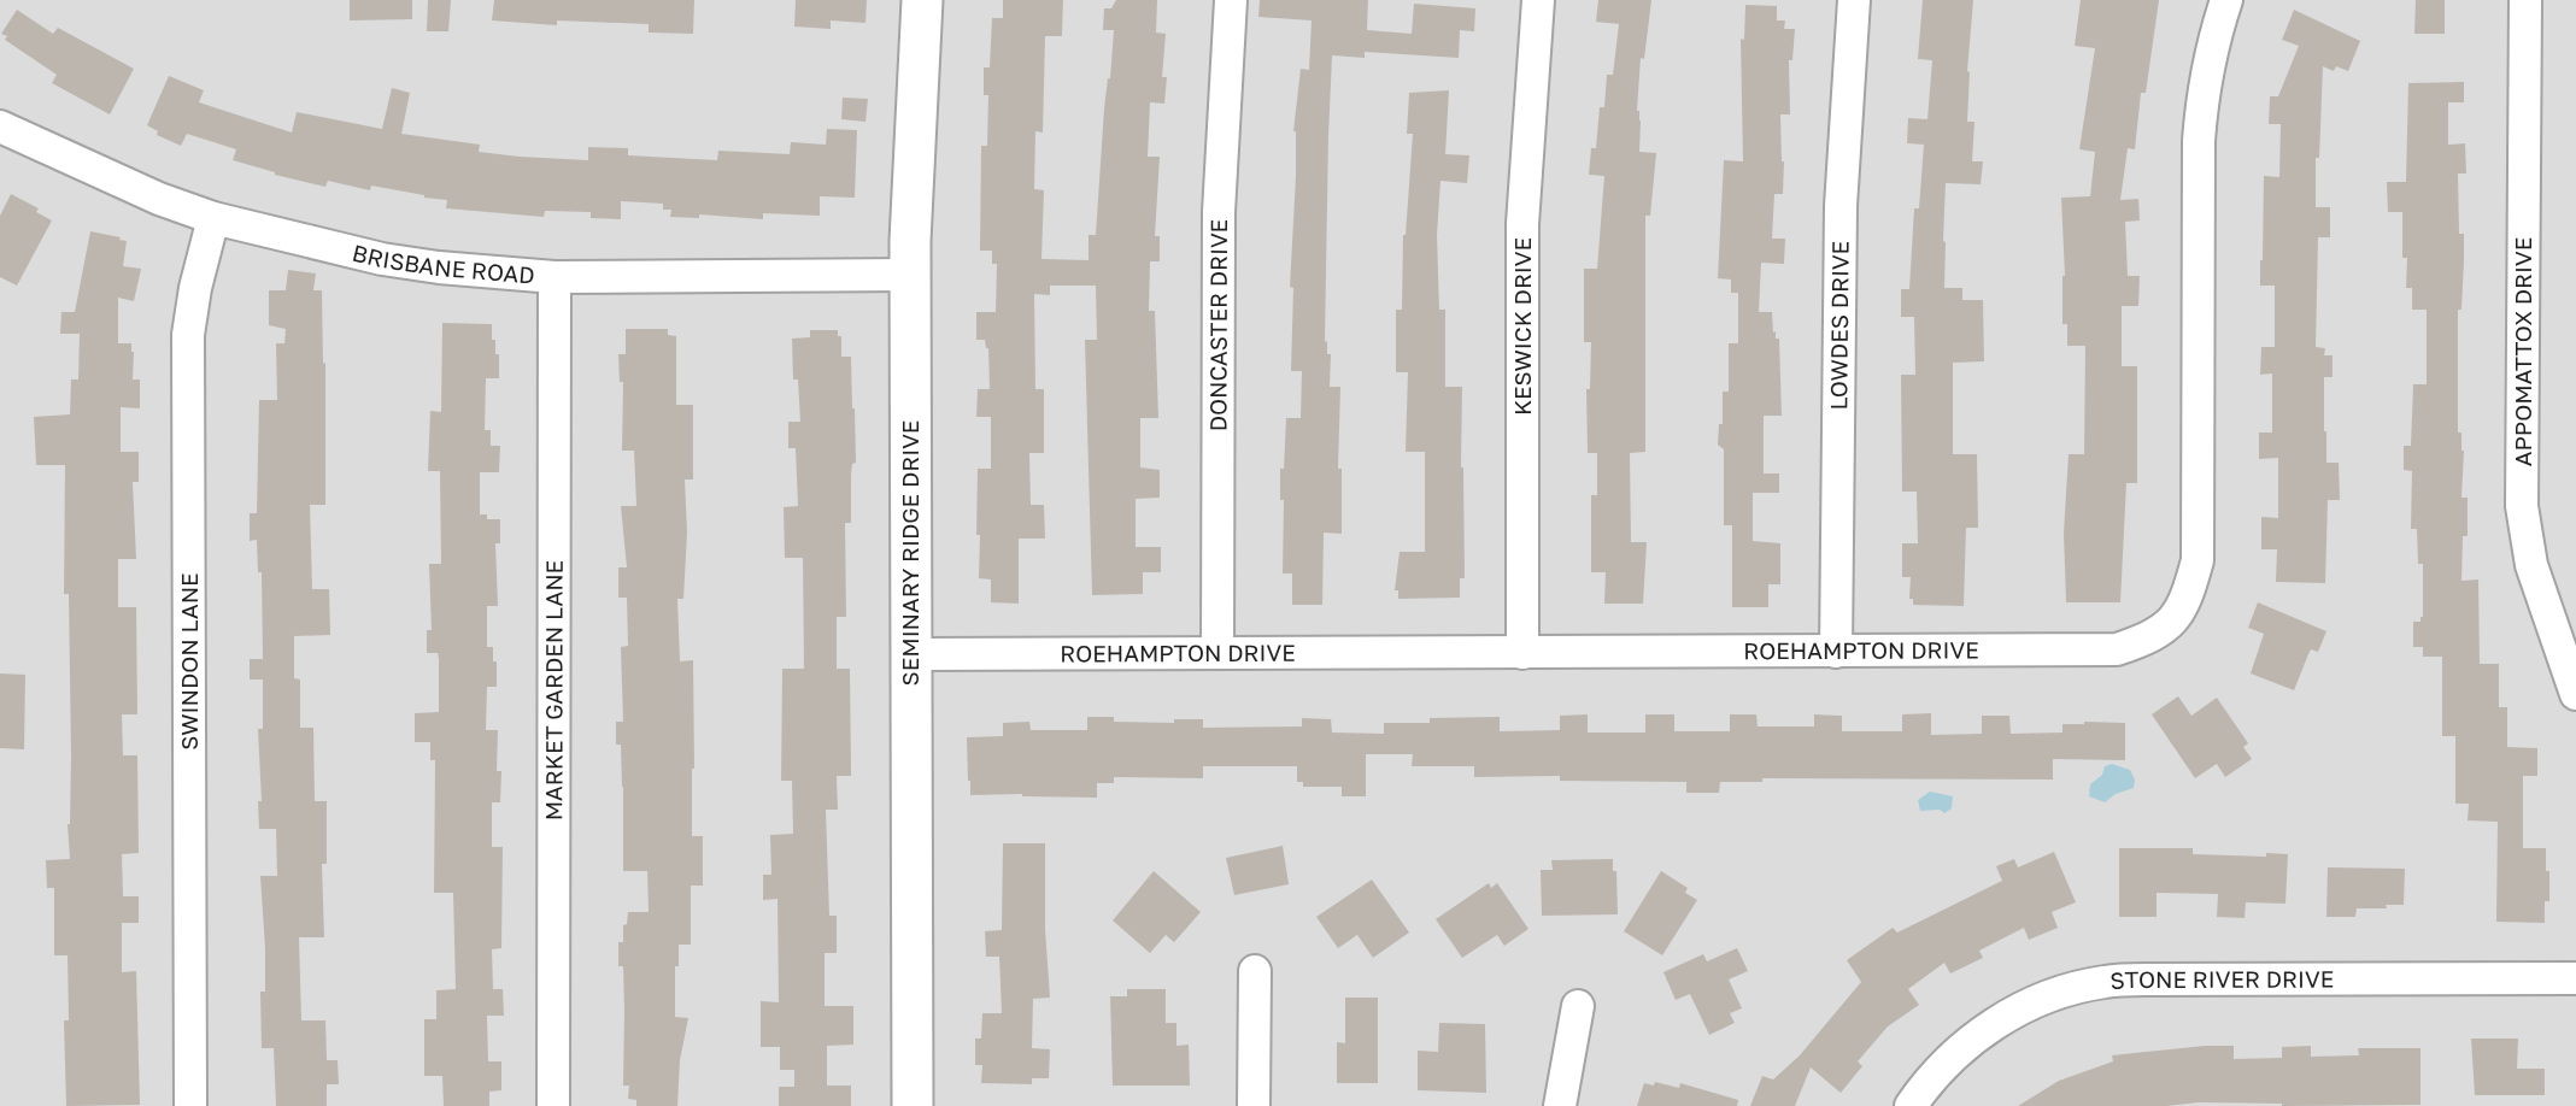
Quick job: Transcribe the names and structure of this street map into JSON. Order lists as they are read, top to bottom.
{
  "streets": {
    "street": [
      "BRISBANE ROAD",
      "DONCASTER DRIVE",
      "LOWDES DRIVE",
      "KESWICK DRIVE",
      "APPOMATTOX DRIVE",
      "SEMINARY RIDGE DRIVE",
      "ROEHAMPTON DRIVE",
      "SWINDON LANE",
      "MARKET GARDEN LANE",
      "STONE RIVER DRIVE"
    ]
  },
  "crossings": [
    ["BRISBANE ROAD", "SEMINARY RIDGE DRIVE"],
    ["BRISBANE ROAD", "SWINDON LANE"],
    ["BRISBANE ROAD", "MARKET GARDEN LANE"],
    ["DONCASTER DRIVE", "ROEHAMPTON DRIVE"],
    ["LOWDES DRIVE", "ROEHAMPTON DRIVE"],
    ["KESWICK DRIVE", "ROEHAMPTON DRIVE"],
    ["SEMINARY RIDGE DRIVE", "ROEHAMPTON DRIVE"]
  ]
}
